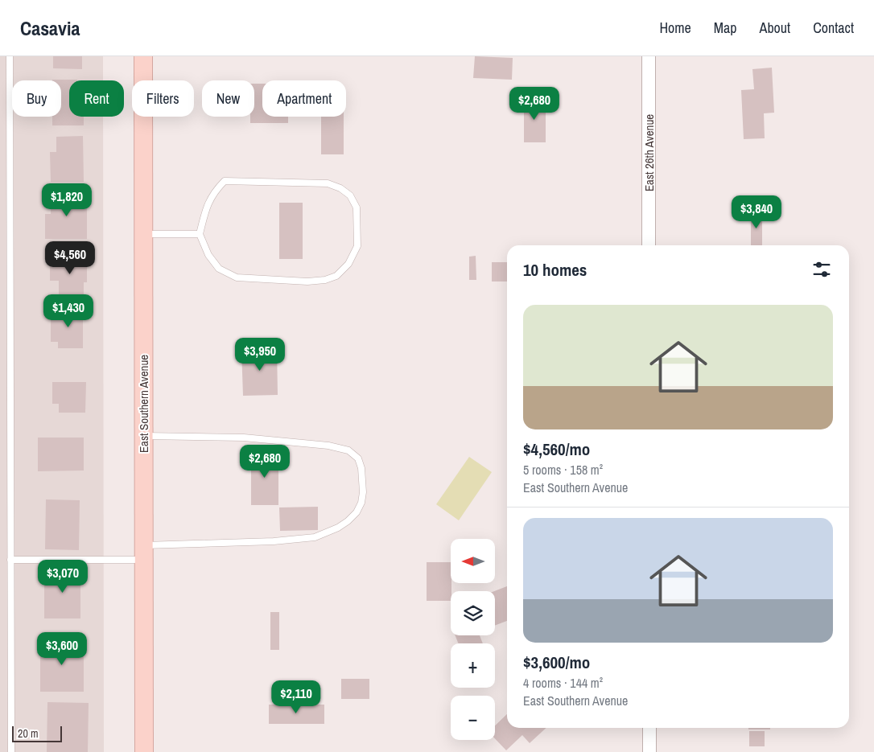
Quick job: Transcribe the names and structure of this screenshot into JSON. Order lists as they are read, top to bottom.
{
  "streets": {
    "main road": ["East Southern Avenue"],
    "street": ["East 26th Avenue"]
  },
  "scale_bar": "20 m",
  "north": "left",
  "page": {
    "header": "Casavia",
    "nav": [
      "Home",
      "Map",
      "About",
      "Contact"
    ],
    "chip": [
      "Buy",
      "Rent",
      "Filters",
      "New",
      "Apartment"
    ],
    "price": [
      "$2,680",
      "$1,820",
      "$3,840",
      "$4,560",
      "$1,430",
      "$3,950",
      "$2,680",
      "$3,070",
      "$3,600",
      "$2,110"
    ],
    "heading": "10 homes",
    "list": [
      {
        "name": "$4,560/mo",
        "note": "5 rooms · 158 m² · East Southern Avenue"
      },
      {
        "name": "$3,600/mo",
        "note": "4 rooms · 144 m² · East Southern Avenue"
      }
    ],
    "map_buttons": ["+", "−"],
    "scale": "20 m"
  }
}
